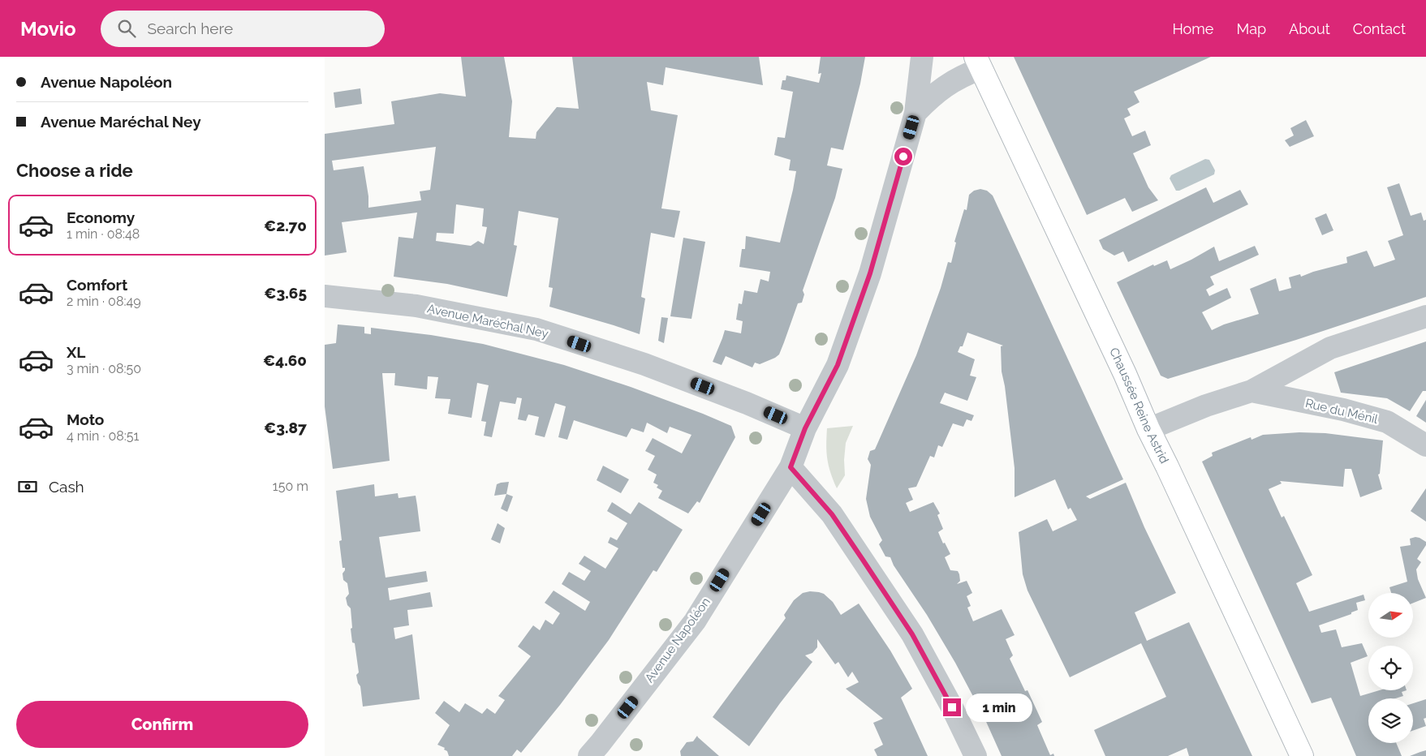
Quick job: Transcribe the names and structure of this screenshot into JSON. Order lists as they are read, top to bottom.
{
  "streets": {
    "main road": ["Chaussée Reine Astrid"],
    "street": ["Avenue Maréchal Ney", "Rue du Ménil", "Avenue Napoléon"]
  },
  "crossings": [
    ["Avenue Maréchal Ney", "Avenue Napoléon"]
  ],
  "north": "right",
  "page": {
    "header": "Movio",
    "search": "Search here",
    "nav": [
      "Home",
      "Map",
      "About",
      "Contact"
    ],
    "banner": ["Avenue Napoléon", "Avenue Maréchal Ney"],
    "heading": "Choose a ride",
    "list": [
      {
        "name": "Economy",
        "note": "1 min · 08:48",
        "value": "€2.70"
      },
      {
        "name": "Comfort",
        "note": "2 min · 08:49",
        "value": "€3.65"
      },
      {
        "name": "XL",
        "note": "3 min · 08:50",
        "value": "€4.60"
      },
      {
        "name": "Moto",
        "note": "4 min · 08:51",
        "value": "€3.87"
      }
    ],
    "pay": ["Cash", "150 m"],
    "buttons": "Confirm",
    "bubble": "1 min"
  }
}
